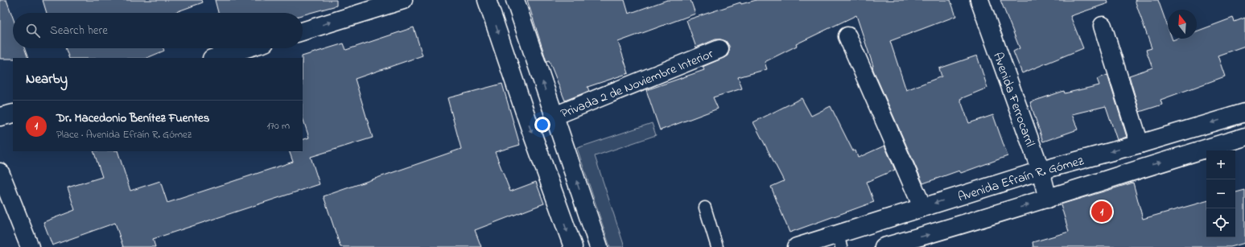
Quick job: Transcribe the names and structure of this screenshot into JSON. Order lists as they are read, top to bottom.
{
  "streets": {
    "street": ["Privada 2 de Noviembre Interior", "Avenida Ferrocarril", "Avenida Efraín R. Gómez"]
  },
  "crossings": [
    ["Avenida Ferrocarril", "Avenida Efraín R. Gómez"]
  ],
  "north": "top",
  "page": {
    "search": "Search here",
    "heading": "Nearby",
    "list": [
      {
        "mark": "1",
        "name": "Dr. Macedonio Benítez Fuentes",
        "note": "Place · Avenida Efraín R. Gómez",
        "value": "170 m"
      }
    ],
    "map_buttons": ["+", "−"],
    "pins": "1"
  }
}
